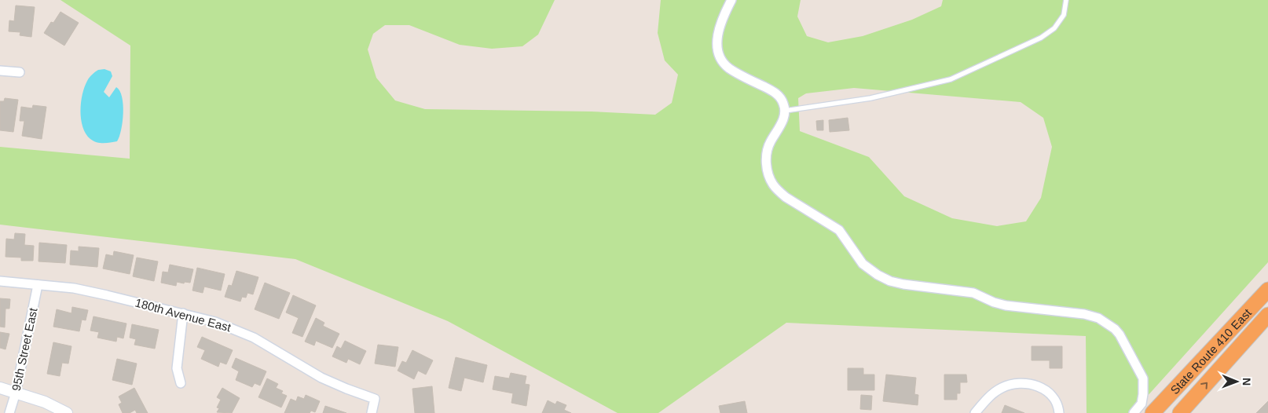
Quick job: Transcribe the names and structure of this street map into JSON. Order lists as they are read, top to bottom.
{
  "streets": {
    "highway": ["State Route 410 East"],
    "street": ["180th Avenue East", "95th Street East"]
  },
  "crossings": [
    ["180th Avenue East", "95th Street East"]
  ],
  "north": "right"
}
